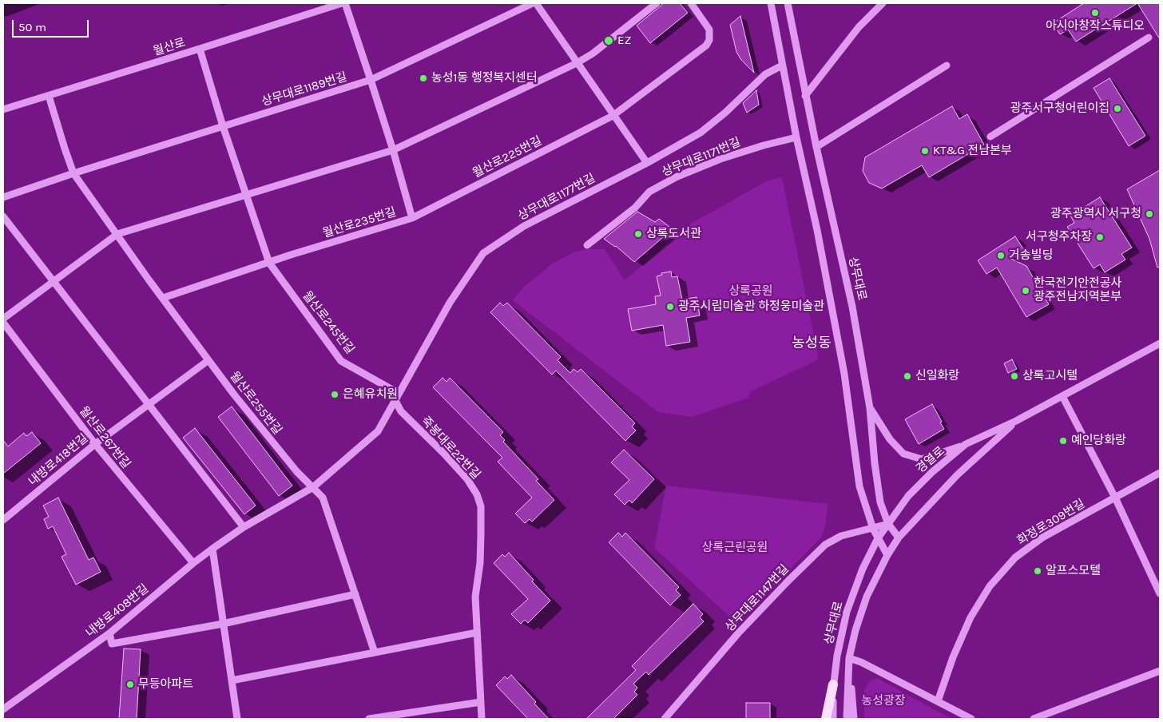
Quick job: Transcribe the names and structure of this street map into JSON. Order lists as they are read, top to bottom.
{
  "streets": {
    "street": [
      "월산로",
      "상무대로1189번길",
      "월산로225번길",
      "상무대로1171번길",
      "상무대로1177번길",
      "월산로235번길",
      "상무대로",
      "월산로245번길",
      "월산로255번길",
      "월산로267번길",
      "죽봉대로22번길",
      "내방로418번길",
      "경열로",
      "화정로309번길",
      "상무대로1147번길",
      "내방로408번길"
    ]
  },
  "crossings": [
    ["월산로", "월산로245번길"],
    ["월산로", "월산로255번길"],
    ["상무대로1189번길", "월산로235번길"],
    ["상무대로1189번길", "월산로245번길"],
    ["상무대로1189번길", "월산로255번길"],
    ["월산로225번길", "월산로235번길"],
    ["상무대로1177번길", "월산로245번길"],
    ["상무대로1177번길", "죽봉대로22번길"],
    ["상무대로1177번길", "내방로408번길"],
    ["월산로235번길", "월산로245번길"],
    ["상무대로", "경열로"],
    ["상무대로", "상무대로1147번길"],
    ["월산로245번길", "죽봉대로22번길"],
    ["월산로245번길", "내방로408번길"],
    ["월산로255번길", "내방로418번길"],
    ["월산로255번길", "내방로408번길"],
    ["월산로267번길", "내방로418번길"],
    ["월산로267번길", "내방로408번길"],
    ["죽봉대로22번길", "내방로408번길"],
    ["경열로", "상무대로1147번길"]
  ],
  "districts": ["농성동"],
  "parks": ["상록공원", "상록근린공원", "농성광장"],
  "places": [
    "아시아창작스튜디오",
    "EZ",
    "농성1동 행정복지센터",
    "광주서구청어린이집",
    "KT&G 전남본부",
    "광주광역시 서구청",
    "상록도서관",
    "서구청주차장",
    "거송빌딩",
    "한국전기안전공사 광주전남지역본부",
    "광주시립미술관 하정웅미술관",
    "신일화랑",
    "상록고시텔",
    "은혜유치원",
    "예인당화랑",
    "알프스모텔",
    "무등아파트"
  ],
  "scale_bar": "50 m"
}
